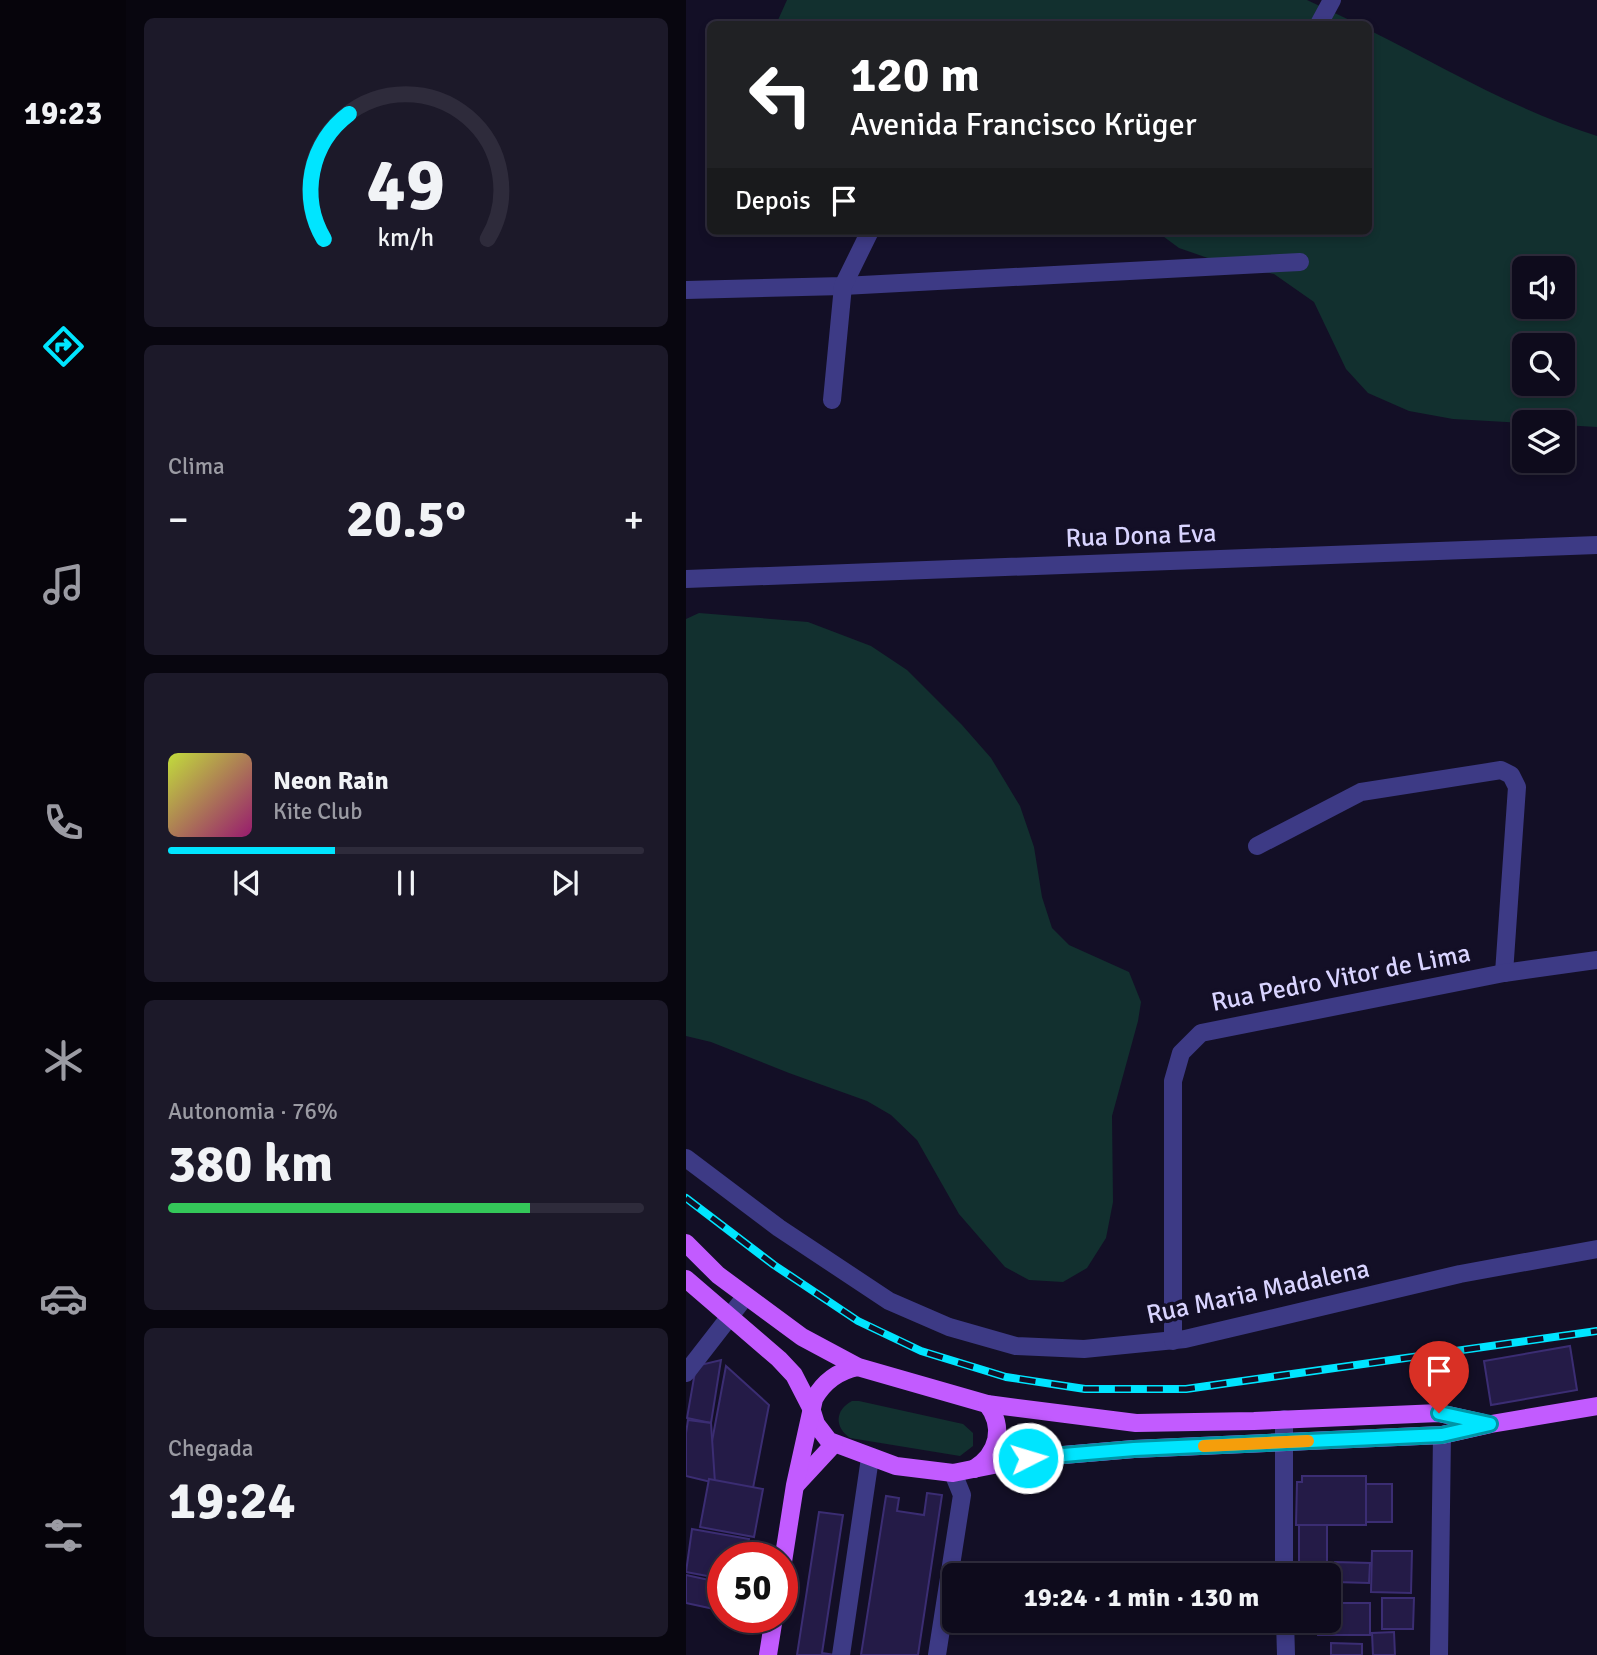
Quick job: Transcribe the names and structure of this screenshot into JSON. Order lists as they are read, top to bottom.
{
  "streets": {
    "street": ["Rua Dona Eva", "Rua Pedro Vitor de Lima", "Rua Maria Madalena"]
  },
  "crossings": [
    ["Rua Pedro Vitor de Lima", "Rua Maria Madalena"]
  ],
  "page": {
    "tabs": "19:23",
    "turn": ["120 m", "Avenida Francisco Krüger"],
    "then": "Depois",
    "tile": [
      "Clima",
      ["Autonomia · 76%", "380 km"],
      ["Chegada", "19:24"]
    ],
    "heat": ["−", "20.5°", "+"],
    "song": ["Neon Rain", "Kite Club"],
    "limit": "50",
    "trip": "19:24 · 1 min · 130 m",
    "gauge": ["49", "km/h"]
  }
}
